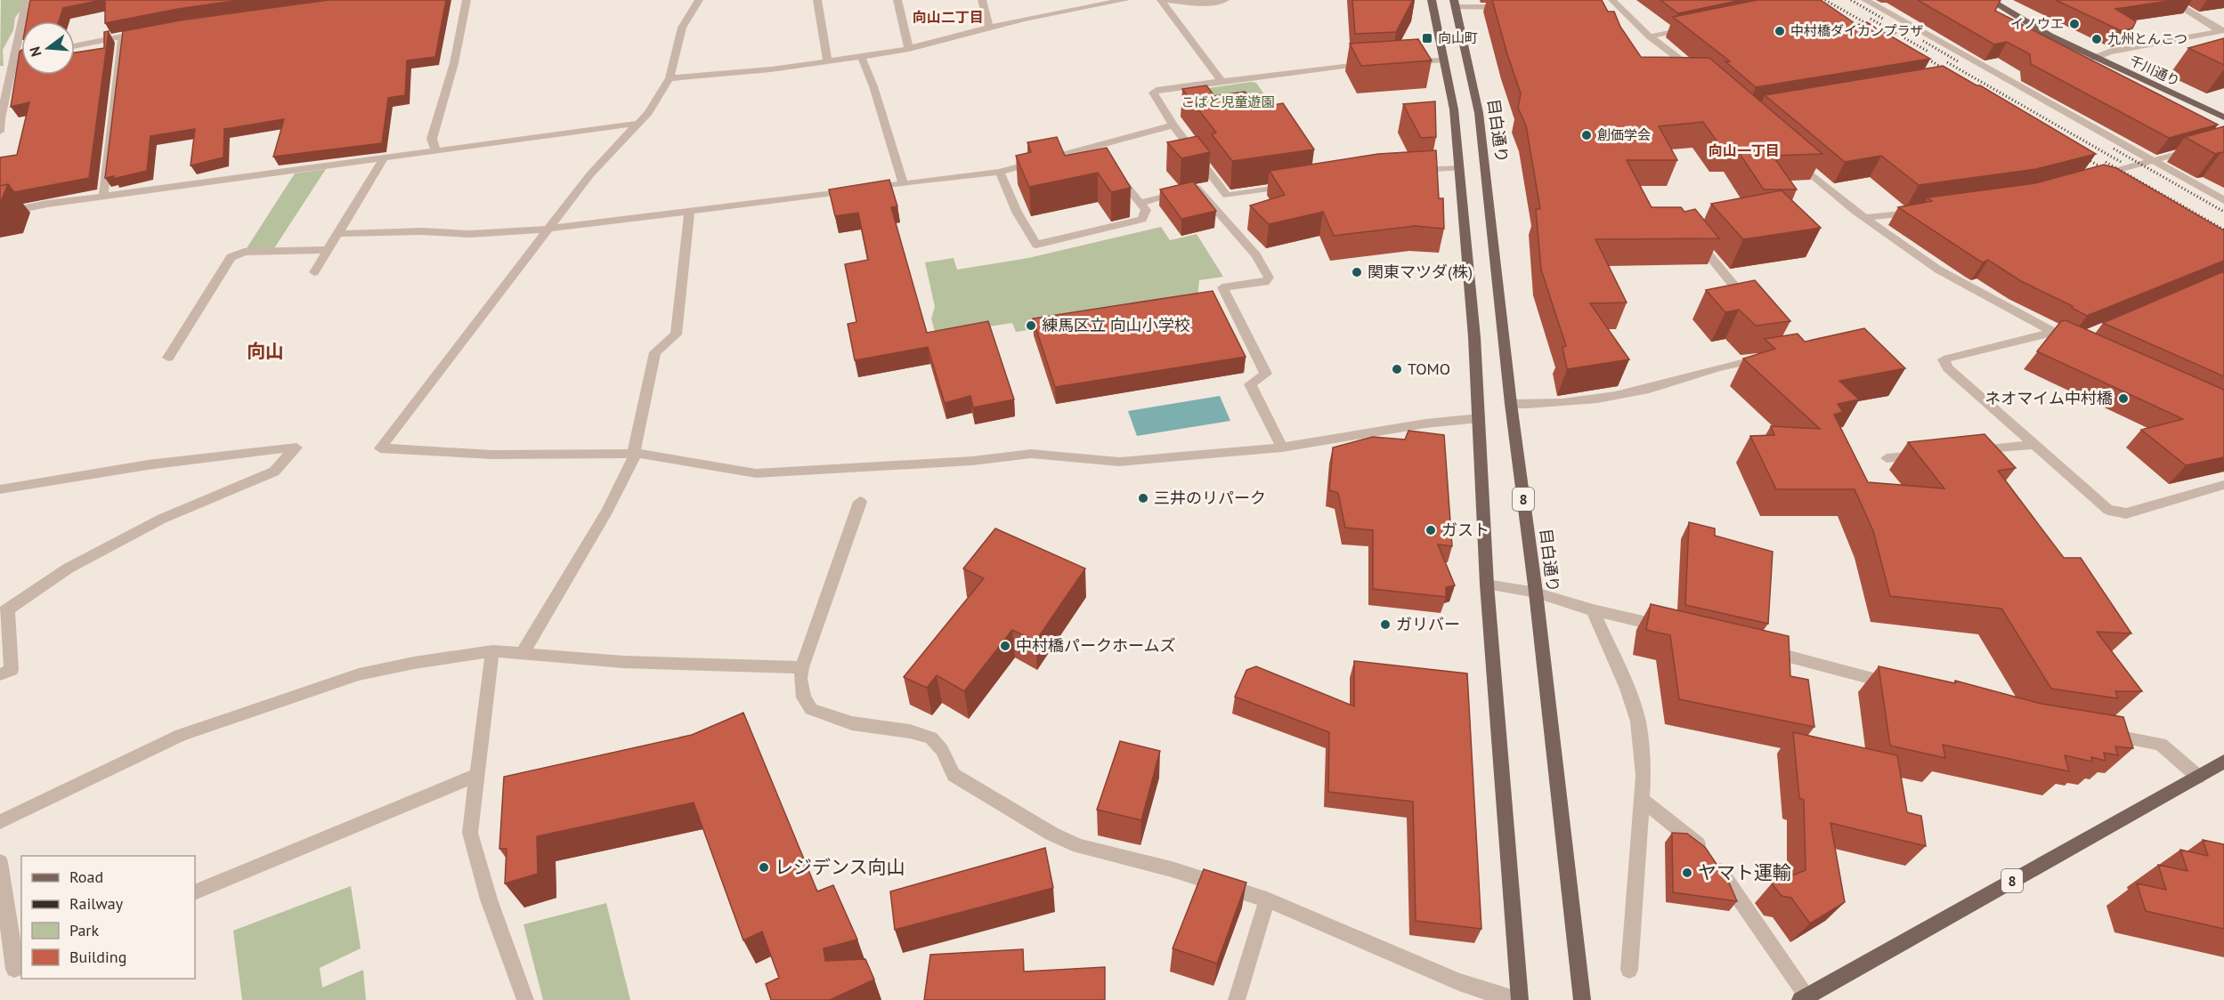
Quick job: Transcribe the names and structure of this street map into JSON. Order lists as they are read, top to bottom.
{
  "streets": {
    "main road": ["千川通り", "目白通り", "8"]
  },
  "districts": ["向山二丁目", "向山一丁目", "向山"],
  "parks": ["こばと児童遊園"],
  "places": {
    "other": [
      "イノウエ",
      "中村橋ダイカンプラザ",
      "九州とんこつ",
      "創価学会",
      "関東マツダ(株)",
      "練馬区立 向山小学校",
      "TOMO",
      "ネオマイム中村橋",
      "三井のリパーク",
      "ガスト",
      "ガリバー",
      "中村橋パークホームズ",
      "レジデンス向山",
      "ヤマト運輸"
    ],
    "transit": ["向山町"]
  },
  "legend": [
    "Road",
    "Railway",
    "Park",
    "Building"
  ],
  "north": "left"
}
